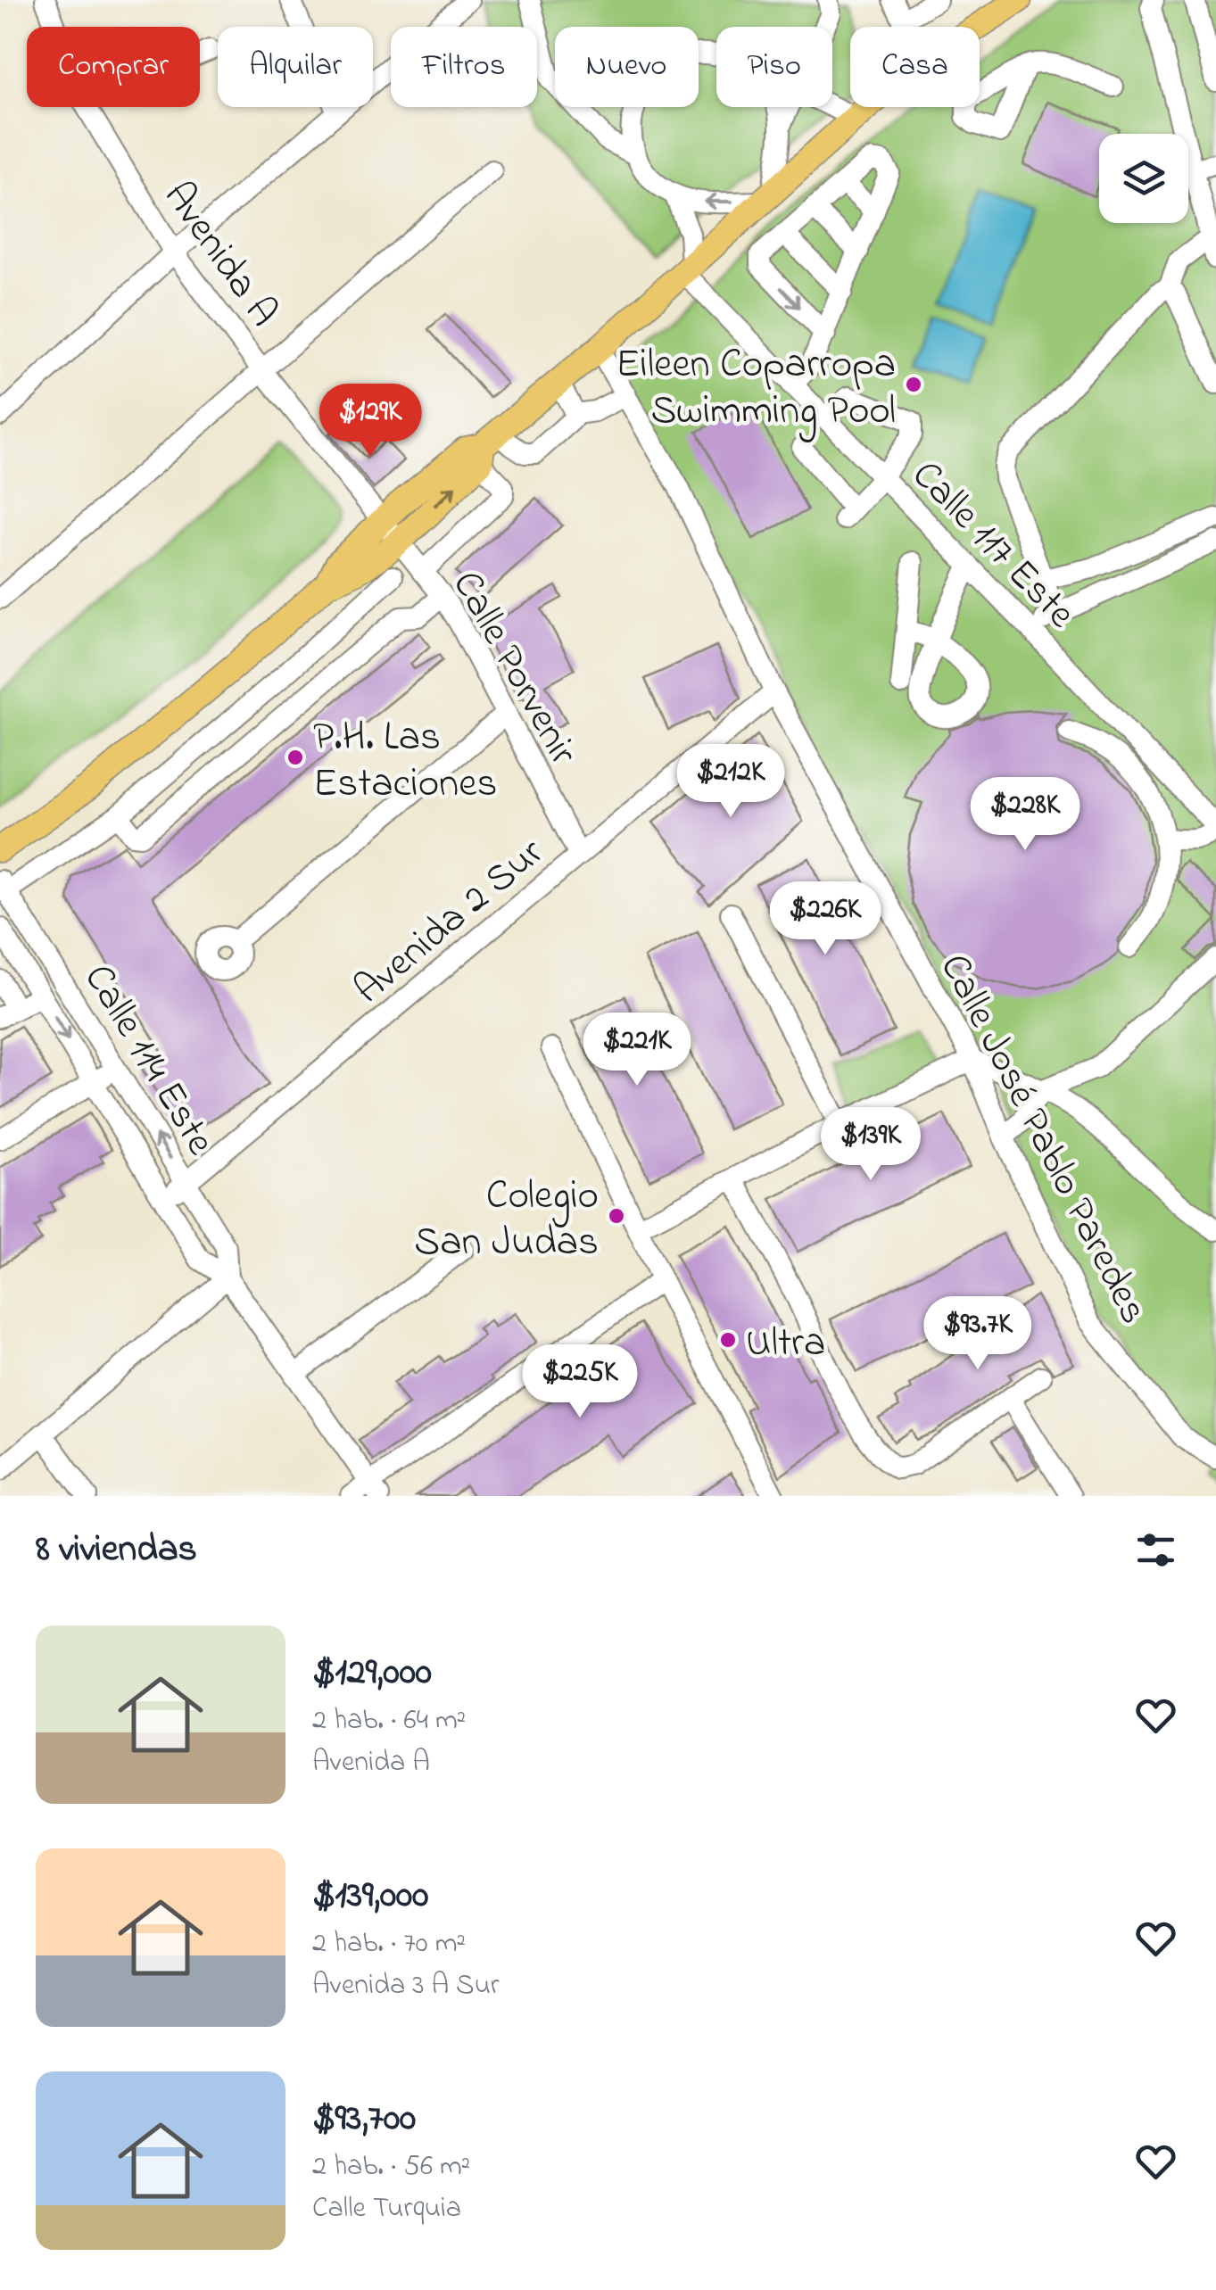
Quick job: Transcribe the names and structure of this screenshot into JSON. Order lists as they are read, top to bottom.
{
  "streets": {
    "street": [
      "Avenida A",
      "Calle 117 Este",
      "Calle Porvenir",
      "Avenida 2 Sur",
      "Calle 114 Este",
      "Calle José Pablo Paredes"
    ]
  },
  "crossings": [
    ["Avenida A", "Calle Porvenir"],
    ["Calle Porvenir", "Avenida 2 Sur"],
    ["Avenida 2 Sur", "Calle 114 Este"],
    ["Avenida 2 Sur", "Calle José Pablo Paredes"]
  ],
  "places": [
    "Eileen Coparropa Swimming Pool",
    "P.H. Las Estaciones",
    "Colegio San Judas",
    "Ultra"
  ],
  "page": {
    "chip": [
      "Comprar",
      "Alquilar",
      "Filtros",
      "Nuevo",
      "Piso",
      "Casa"
    ],
    "price": [
      "$129K",
      "$212K",
      "$228K",
      "$226K",
      "$221K",
      "$139K",
      "$93.7K",
      "$225K"
    ],
    "heading": "8 viviendas",
    "list": [
      {
        "name": "$129,000",
        "note": "2 hab. · 64 m² · Avenida A"
      },
      {
        "name": "$139,000",
        "note": "2 hab. · 70 m² · Avenida 3 A Sur"
      },
      {
        "name": "$93,700",
        "note": "2 hab. · 56 m² · Calle Turquia"
      }
    ]
  }
}
